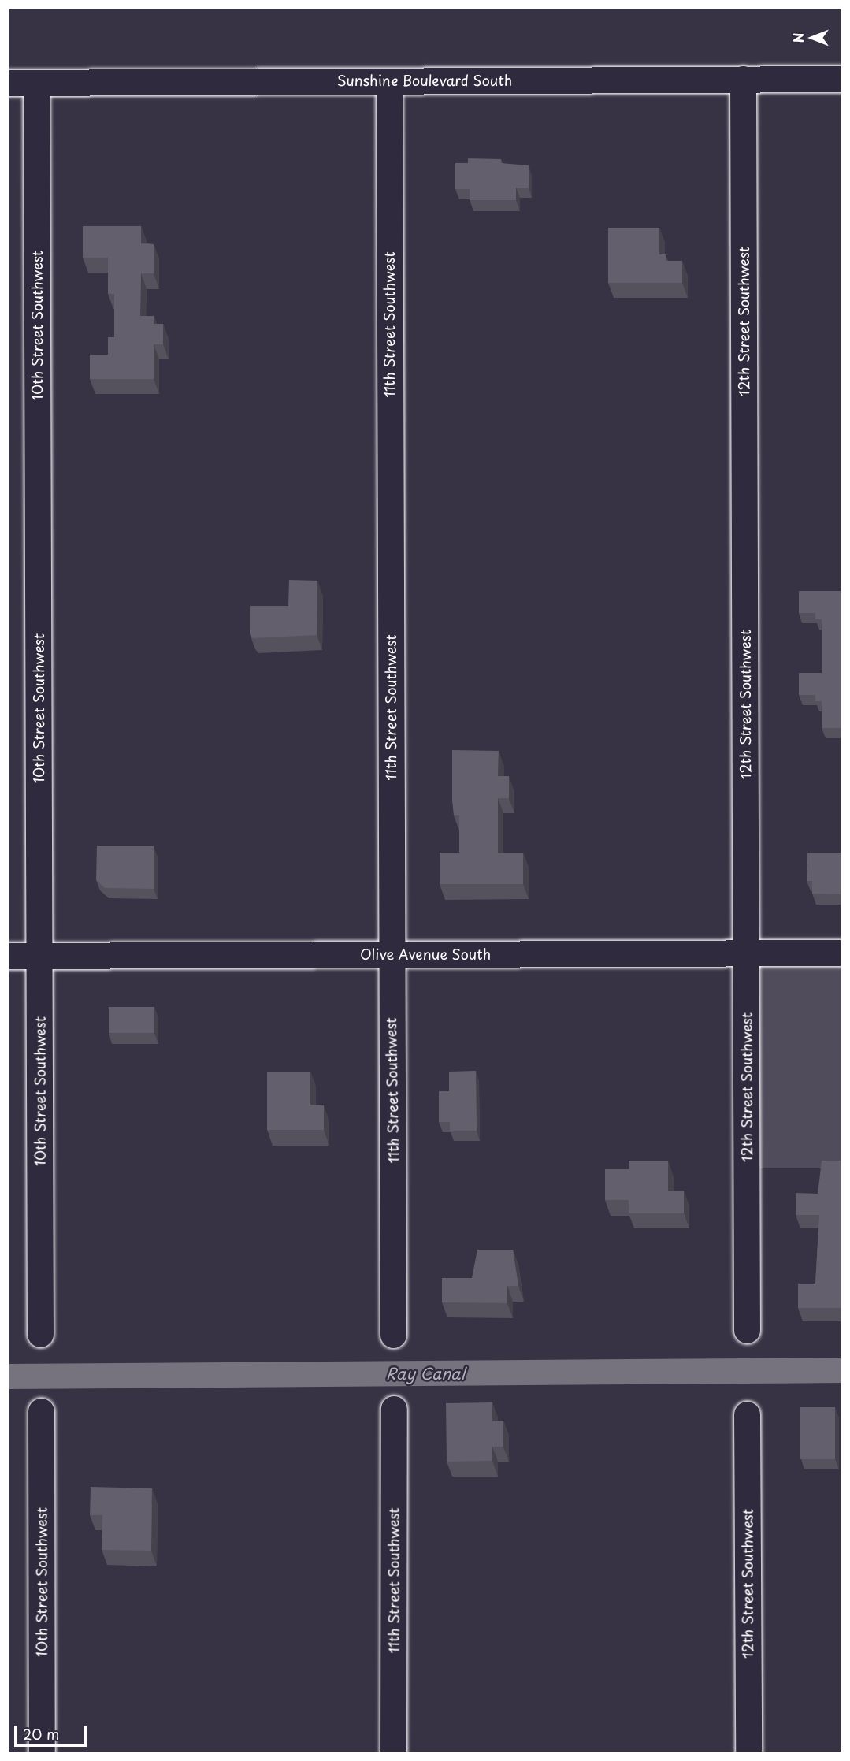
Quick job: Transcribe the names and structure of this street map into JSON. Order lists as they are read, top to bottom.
{
  "streets": {
    "street": [
      "Sunshine Boulevard South",
      "12th Street Southwest",
      "11th Street Southwest",
      "10th Street Southwest",
      "Olive Avenue South"
    ]
  },
  "crossings": [
    ["Sunshine Boulevard South", "12th Street Southwest"],
    ["Sunshine Boulevard South", "11th Street Southwest"],
    ["Sunshine Boulevard South", "10th Street Southwest"],
    ["12th Street Southwest", "Olive Avenue South"],
    ["11th Street Southwest", "Olive Avenue South"],
    ["10th Street Southwest", "Olive Avenue South"]
  ],
  "water": ["Ray Canal"],
  "scale_bar": "20 m",
  "north": "left"
}
